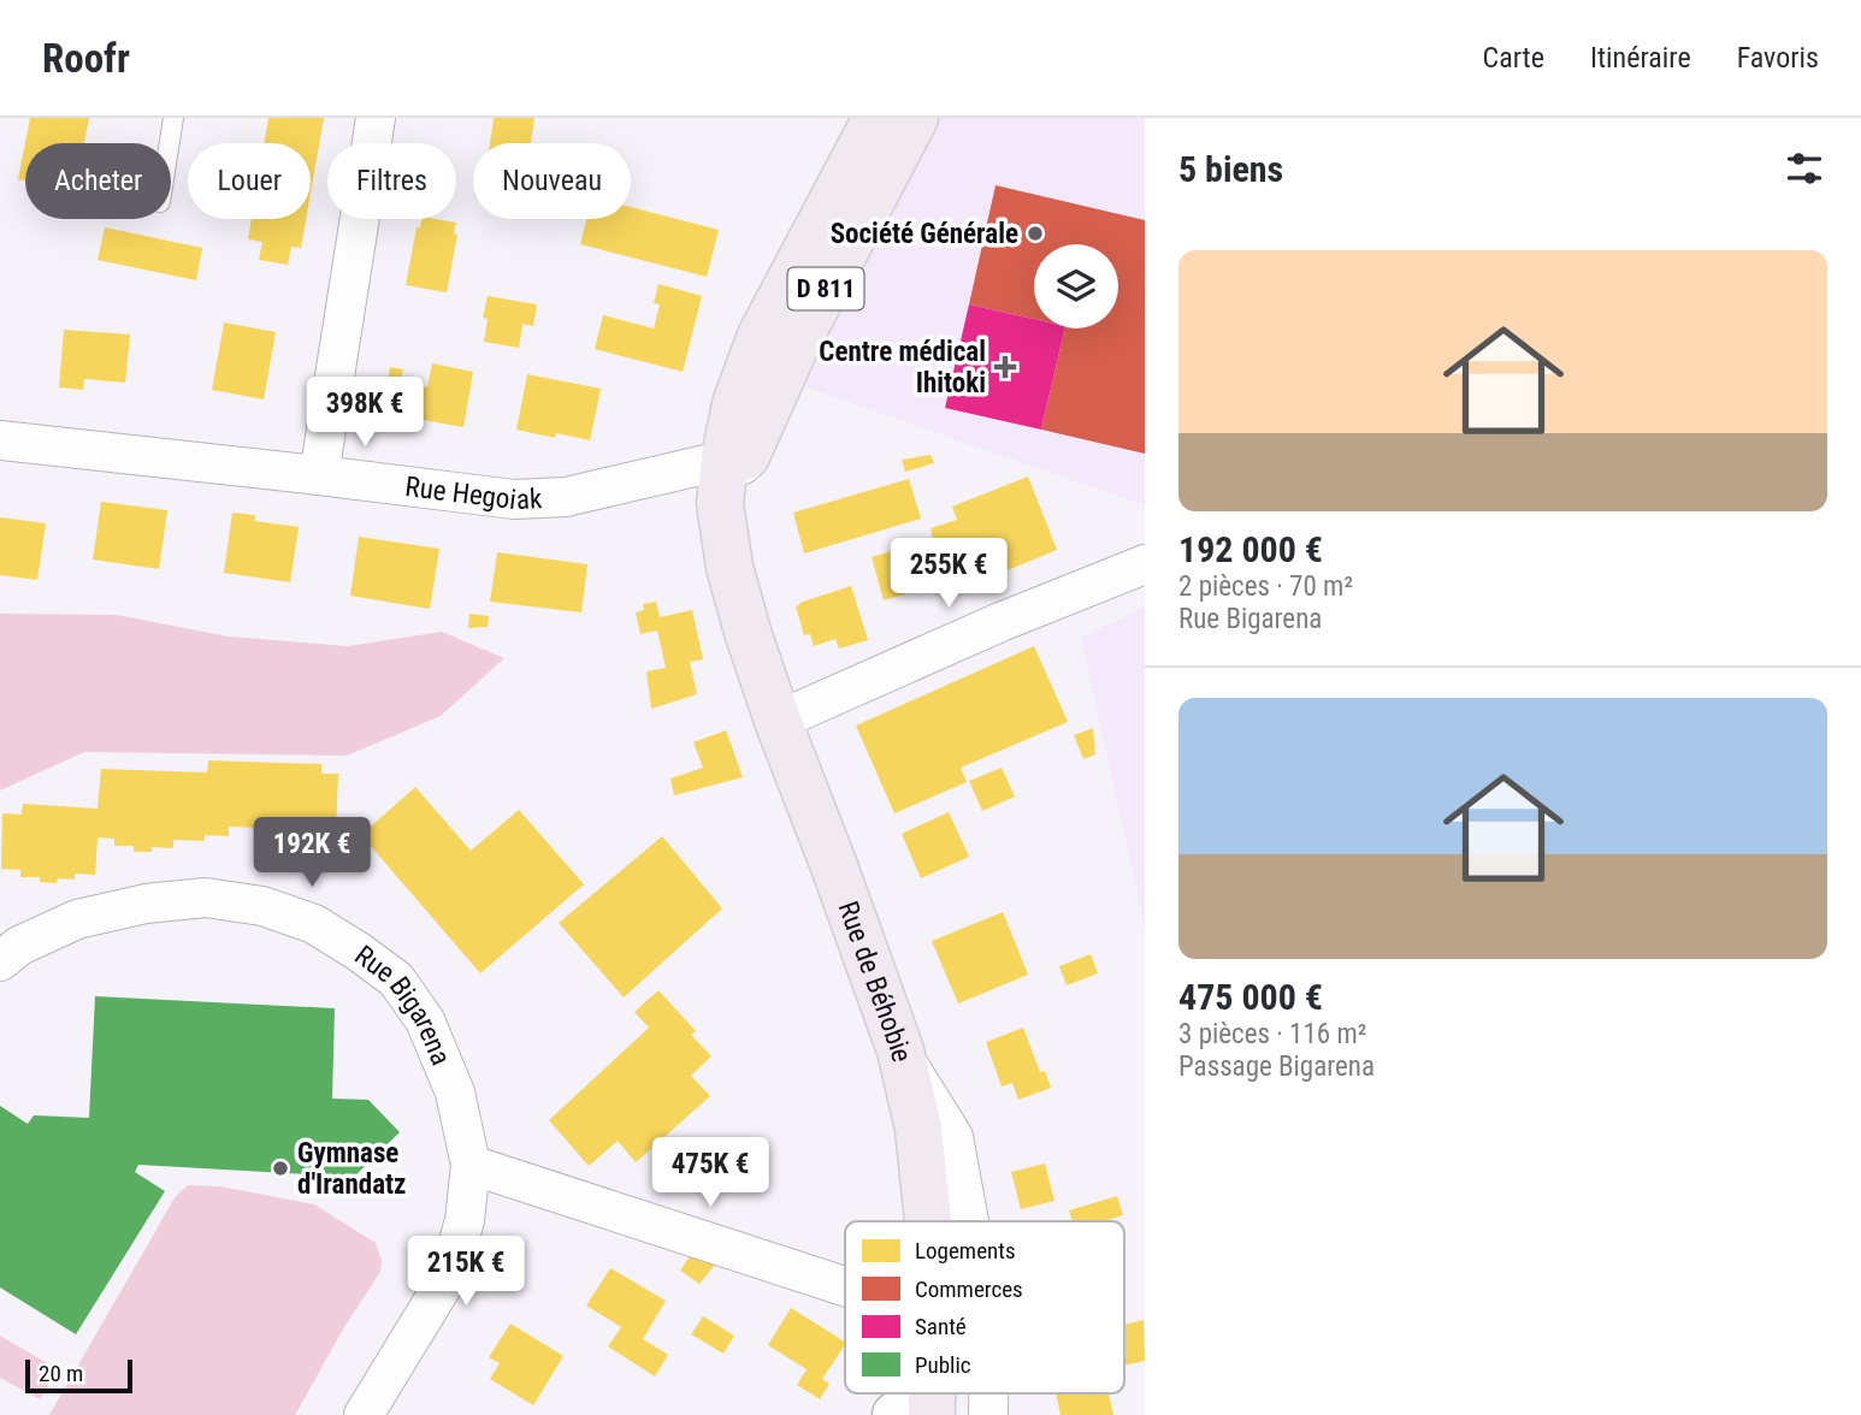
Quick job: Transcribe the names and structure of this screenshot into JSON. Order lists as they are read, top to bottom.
{
  "streets": {
    "main road": ["D 811", "Rue de Béhobie"],
    "street": ["Rue Hegoiak", "Rue Bigarena"]
  },
  "crossings": [
    ["Rue Hegoiak", "Rue de Béhobie"]
  ],
  "places": {
    "other": ["Société Générale", "Gymnase d'Irandatz"],
    "health": ["Centre médical Ihitoki"]
  },
  "legend": [
    "Logements",
    "Commerces",
    "Santé",
    "Public"
  ],
  "scale_bar": "20 m",
  "page": {
    "header": "Roofr",
    "nav": ["Carte", "Itinéraire", "Favoris"],
    "heading": "5 biens",
    "chip": [
      "Acheter",
      "Louer",
      "Filtres",
      "Nouveau"
    ],
    "list": [
      {
        "name": "192 000 €",
        "note": "2 pièces · 70 m² · Rue Bigarena"
      },
      {
        "name": "475 000 €",
        "note": "3 pièces · 116 m² · Passage Bigarena"
      }
    ],
    "price": [
      "398K €",
      "255K €",
      "192K €",
      "475K €",
      "215K €"
    ],
    "scale": "20 m"
  }
}
